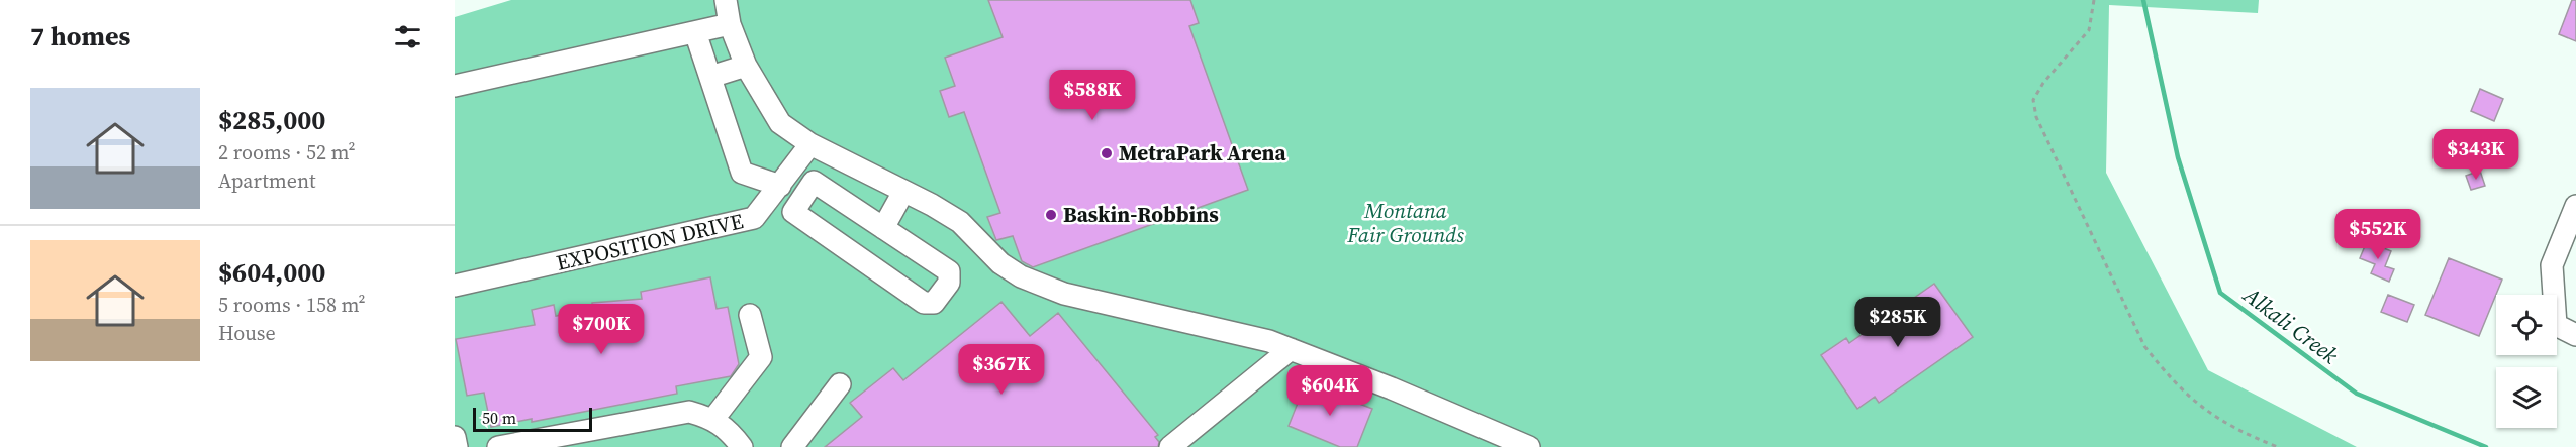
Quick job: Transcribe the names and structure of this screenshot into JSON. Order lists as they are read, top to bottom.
{
  "streets": {
    "street": ["EXPOSITION DRIVE"]
  },
  "water": ["Alkali Creek"],
  "parks": ["Montana Fair Grounds"],
  "places": ["MetraPark Arena", "Baskin-Robbins"],
  "scale_bar": "50 m",
  "page": {
    "heading": "7 homes",
    "price": [
      "$588K",
      "$343K",
      "$552K",
      "$285K",
      "$700K",
      "$367K",
      "$604K"
    ],
    "list": [
      {
        "name": "$285,000",
        "note": "2 rooms · 52 m² · Apartment"
      },
      {
        "name": "$604,000",
        "note": "5 rooms · 158 m² · House"
      }
    ],
    "scale": "50 m"
  }
}
